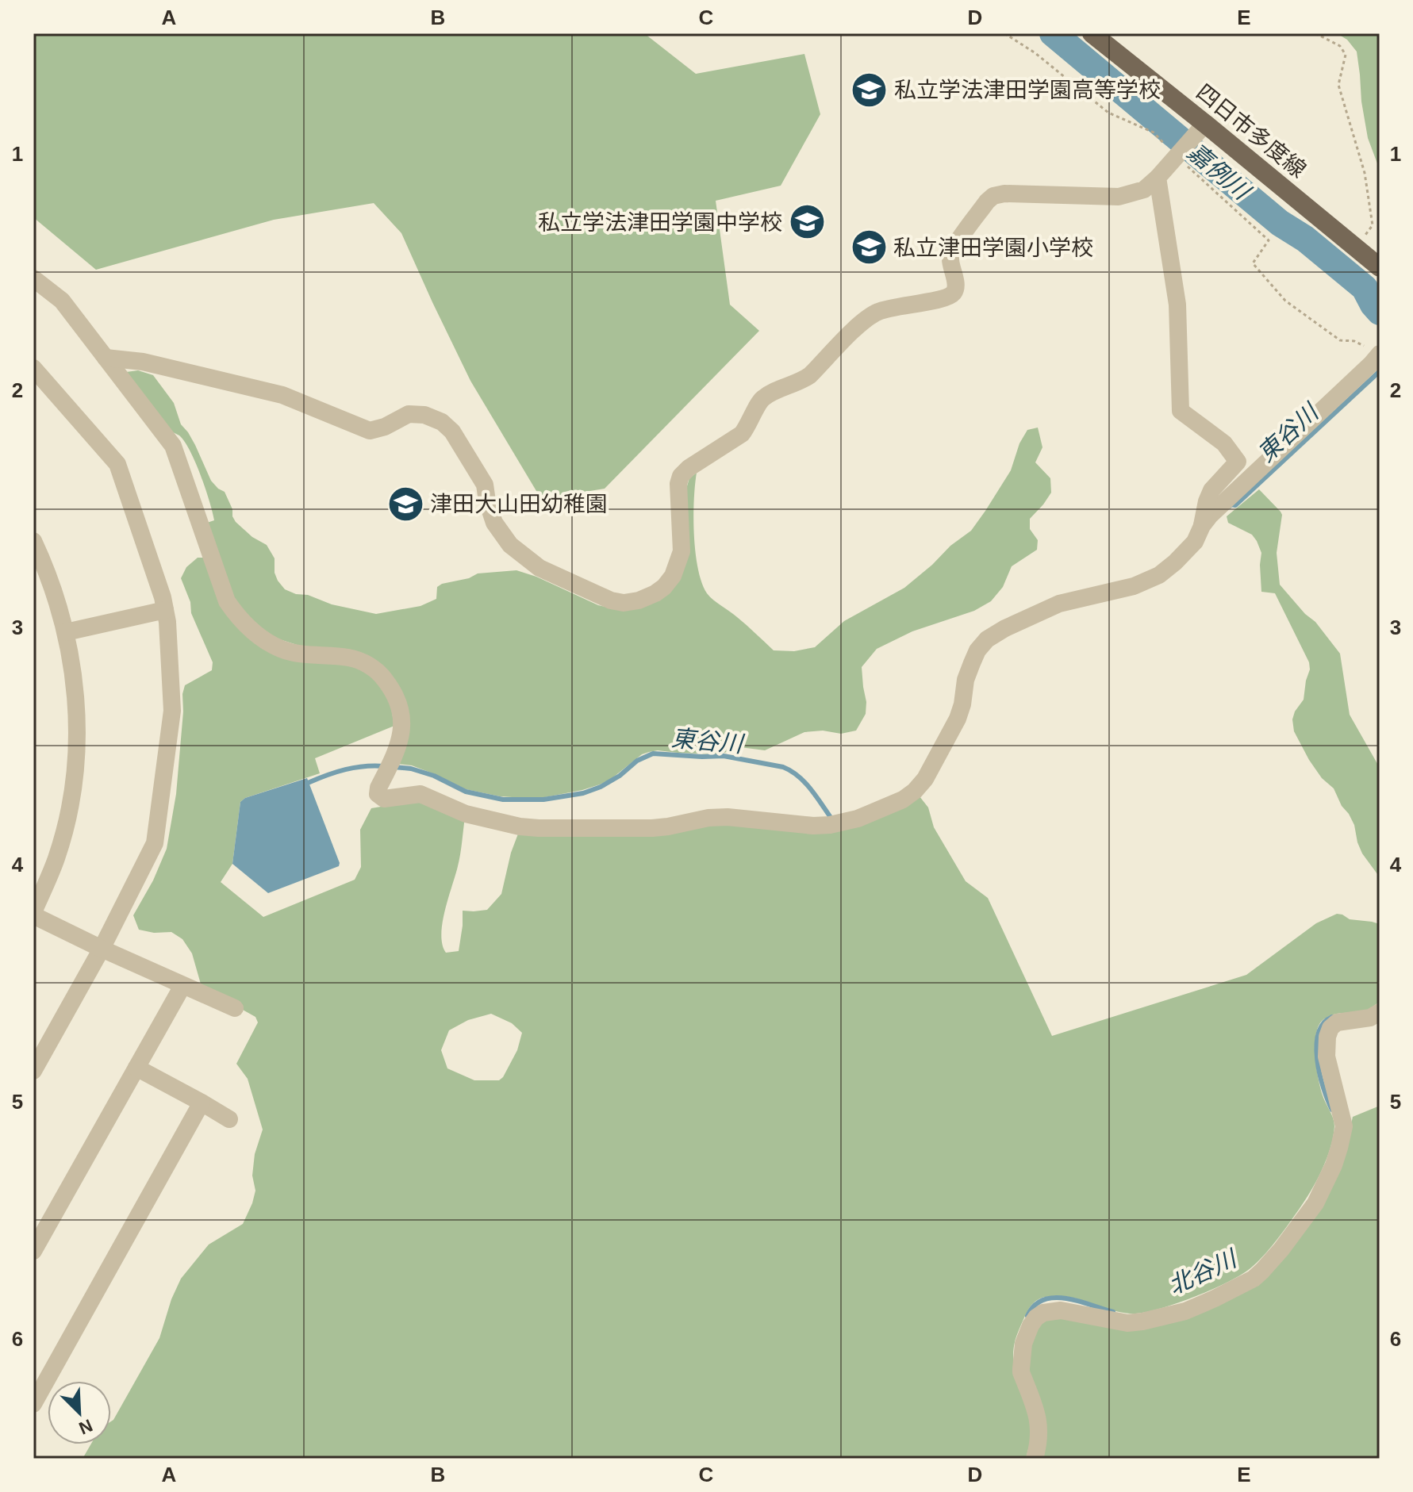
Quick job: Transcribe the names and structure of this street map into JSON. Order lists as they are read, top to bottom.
{
  "streets": {
    "main road": ["四日市多度線"]
  },
  "water": ["嘉例川", "東谷川", "北谷川"],
  "places": {
    "school or university": [
      "私立学法津田学園高等学校",
      "私立学法津田学園中学校",
      "私立津田学園小学校",
      "津田大山田幼稚園"
    ]
  },
  "north": "bottom right",
  "grid": {
    "columns": [
      "A",
      "B",
      "C",
      "D",
      "E"
    ],
    "rows": [
      "1",
      "2",
      "3",
      "4",
      "5",
      "6"
    ]
  }
}
